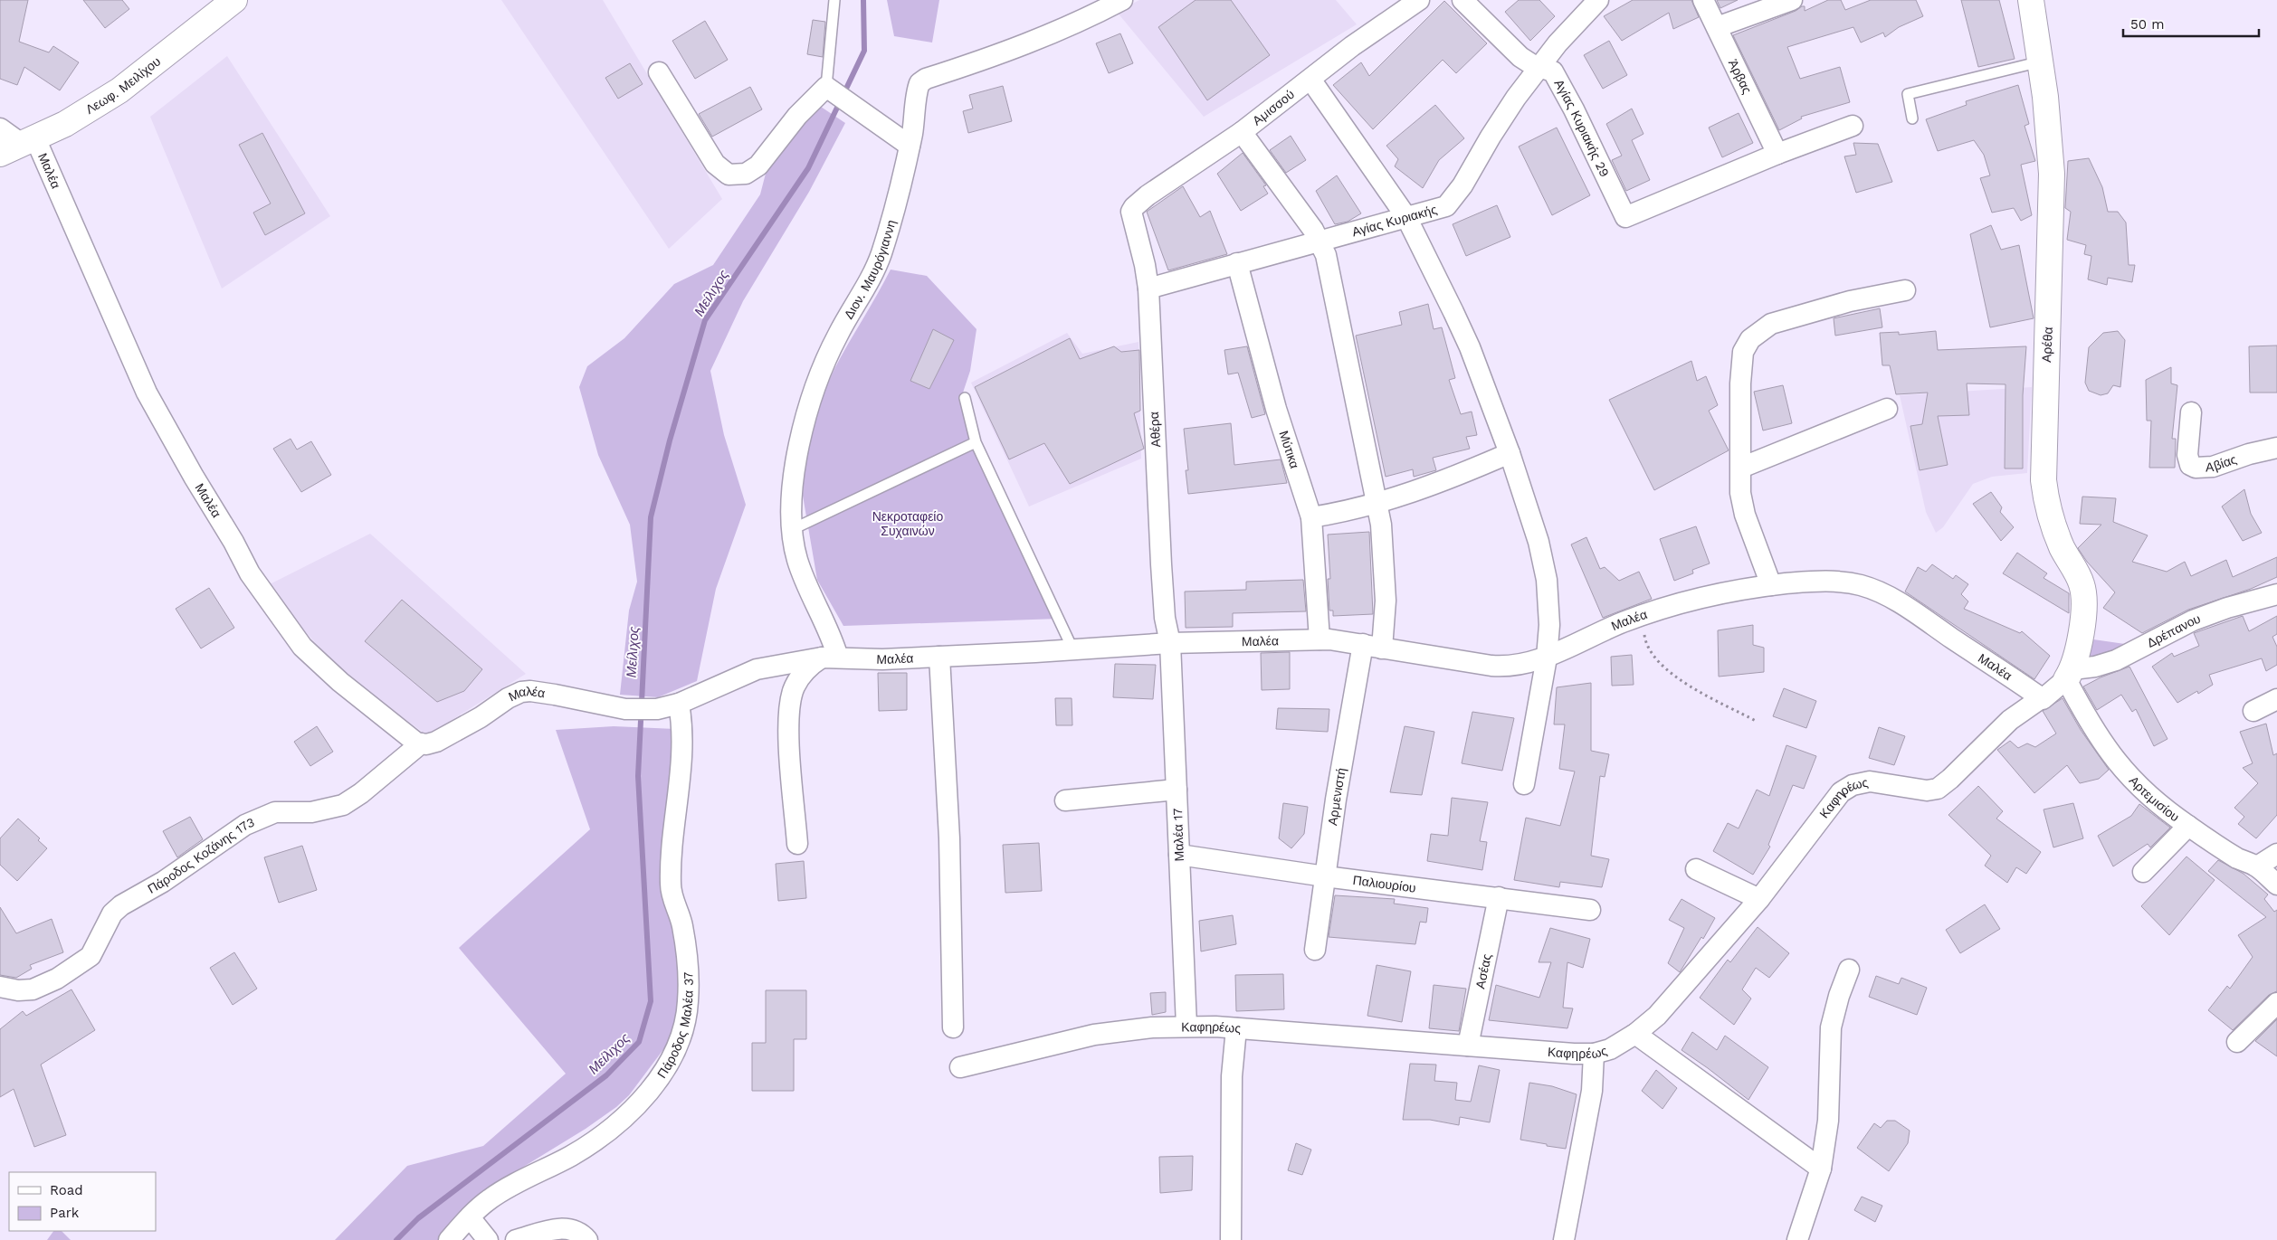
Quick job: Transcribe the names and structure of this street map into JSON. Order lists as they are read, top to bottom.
{
  "streets": {
    "street": [
      "Άρβας",
      "Λεωφ. Μειλίχου",
      "Αμισσού",
      "Αγίας Κυριακής 29",
      "Μαλέα",
      "Αγίας Κυριακής",
      "Διον. Μαυρόγιαννη",
      "Αρέθα",
      "Αθέρα",
      "Μύτικα",
      "Αβίας",
      "Δρέπανου",
      "Αρμενιστή",
      "Αρτεμισίου",
      "Καφηρέως",
      "Μαλέα 17",
      "Πάροδος Κοζάνης 173",
      "Παλιουρίου",
      "Ασέας",
      "Πάροδος Μαλέα 37"
    ]
  },
  "crossings": [
    ["Άρβας", "Αγίας Κυριακής 29"],
    ["Λεωφ. Μειλίχου", "Μαλέα"],
    ["Αμισσού", "Αθέρα"],
    ["Αγίας Κυριακής 29", "Αγίας Κυριακής"],
    ["Μαλέα", "Διον. Μαυρόγιαννη"],
    ["Μαλέα", "Αθέρα"],
    ["Μαλέα", "Μύτικα"],
    ["Μαλέα", "Αρμενιστή"],
    ["Μαλέα", "Καφηρέως"],
    ["Μαλέα", "Μαλέα 17"],
    ["Μαλέα", "Πάροδος Κοζάνης 173"],
    ["Μαλέα", "Πάροδος Μαλέα 37"],
    ["Αγίας Κυριακής", "Αθέρα"],
    ["Αγίας Κυριακής", "Μύτικα"],
    ["Αρέθα", "Δρέπανου"],
    ["Αρέθα", "Αρτεμισίου"],
    ["Αθέρα", "Μαλέα 17"],
    ["Δρέπανου", "Αρτεμισίου"],
    ["Αρμενιστή", "Παλιουρίου"],
    ["Καφηρέως", "Μαλέα 17"],
    ["Καφηρέως", "Ασέας"],
    ["Μαλέα 17", "Παλιουρίου"],
    ["Παλιουρίου", "Ασέας"]
  ],
  "water": ["Μείλιχος"],
  "parks": ["Νεκροταφείο Συχαινών"],
  "legend": ["Road", "Park"],
  "scale_bar": "50 m"
}
